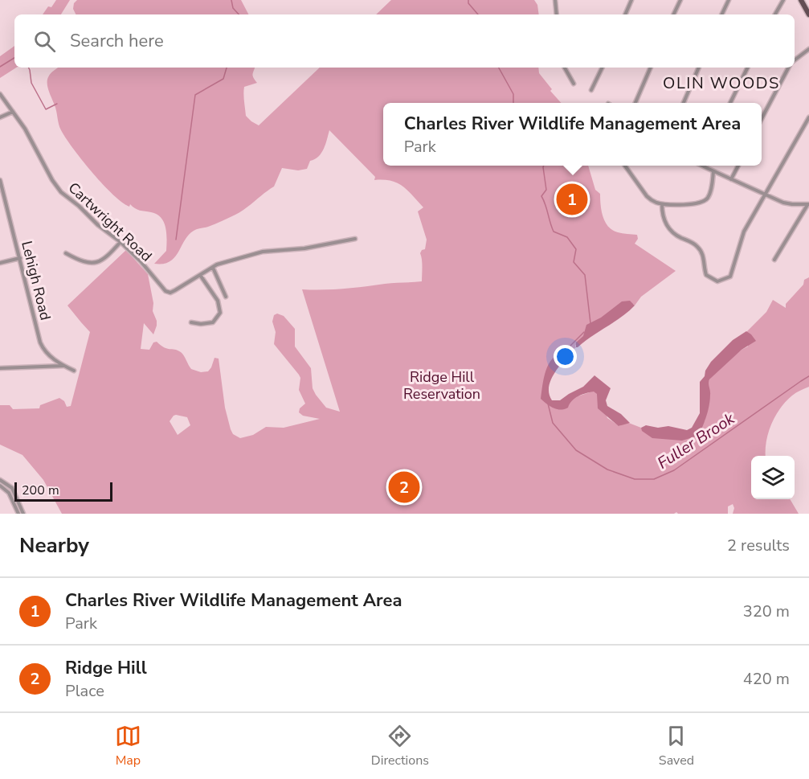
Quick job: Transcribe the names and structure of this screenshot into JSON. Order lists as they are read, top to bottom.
{
  "streets": {
    "street": ["Cartwright Road", "Lehigh Road"]
  },
  "districts": ["OLIN WOODS"],
  "water": ["Fuller Brook"],
  "parks": ["Ridge Hill Reservation"],
  "scale_bar": "200 m",
  "page": {
    "search": "Search here",
    "popup": ["Charles River Wildlife Management Area", "Park"],
    "pins": ["1", "2"],
    "scale": "200 m",
    "heading": ["Nearby", "2 results"],
    "list": [
      {
        "mark": "1",
        "name": "Charles River Wildlife Management Area",
        "note": "Park",
        "value": "320 m"
      },
      {
        "mark": "2",
        "name": "Ridge Hill",
        "note": "Place",
        "value": "420 m"
      }
    ],
    "nav": ["Map", "Directions", "Saved"]
  }
}
